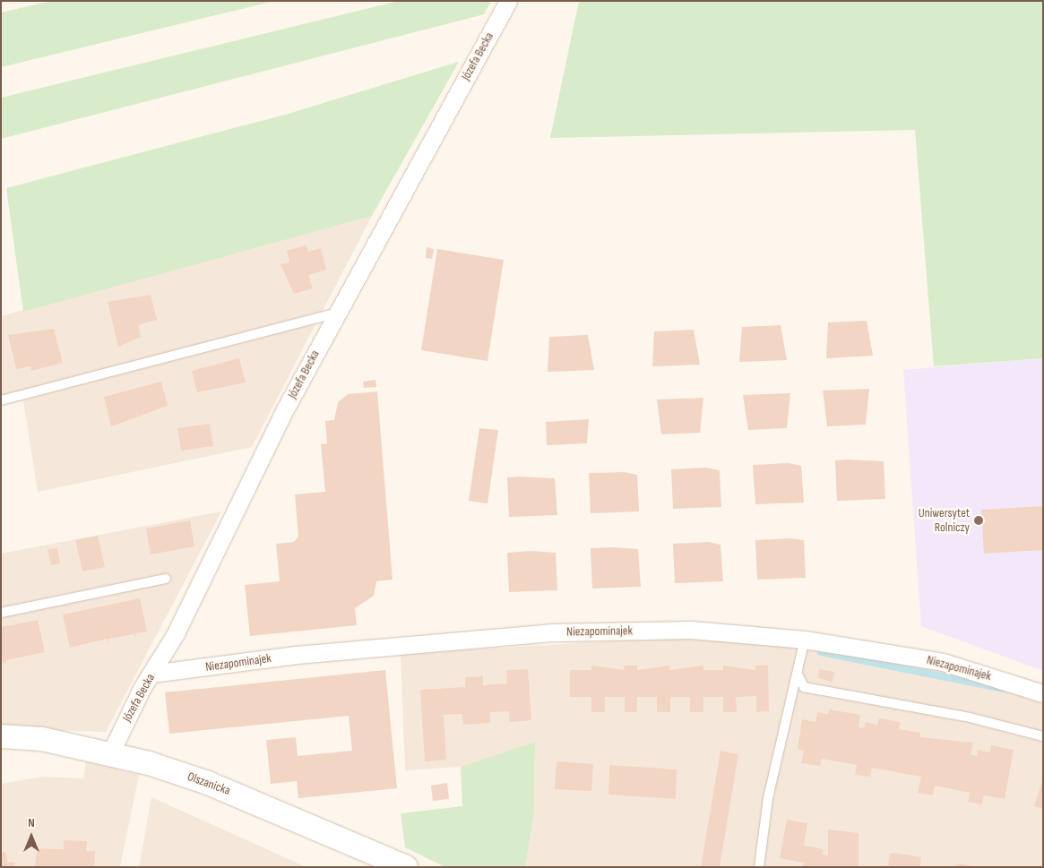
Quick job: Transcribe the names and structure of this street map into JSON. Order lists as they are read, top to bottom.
{
  "streets": {
    "street": ["Józefa Becka", "Niezapominajek", "Olszanicka"]
  },
  "crossings": [
    ["Józefa Becka", "Niezapominajek"],
    ["Józefa Becka", "Olszanicka"]
  ],
  "places": ["Uniwersytet Rolniczy"],
  "north": "top"
}
